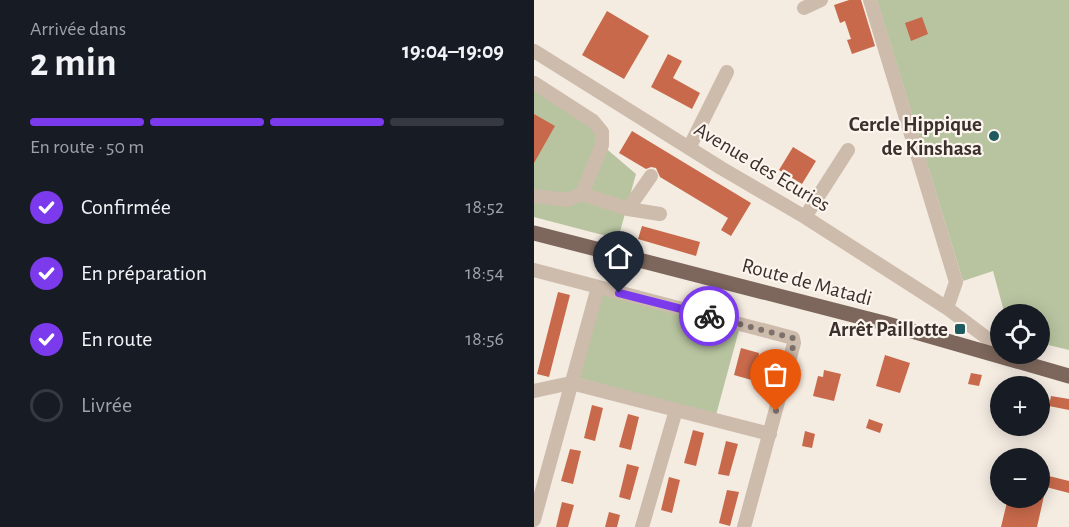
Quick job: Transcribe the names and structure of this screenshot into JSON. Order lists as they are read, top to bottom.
{
  "streets": {
    "main road": ["Route de Matadi"],
    "street": ["Avenue des Ecuries"]
  },
  "places": {
    "other": ["Cercle Hippique de Kinshasa"],
    "transit": ["Arrêt Paillotte"]
  },
  "page": {
    "heading": ["2 min", "Arrivée dans", "19:04–19:09"],
    "bar": "En route · 50 m",
    "list": [
      ["Confirmée", "18:52"],
      ["En préparation", "18:54"],
      ["En route", "18:56"],
      "Livrée"
    ],
    "map_buttons": ["+", "−"]
  }
}
